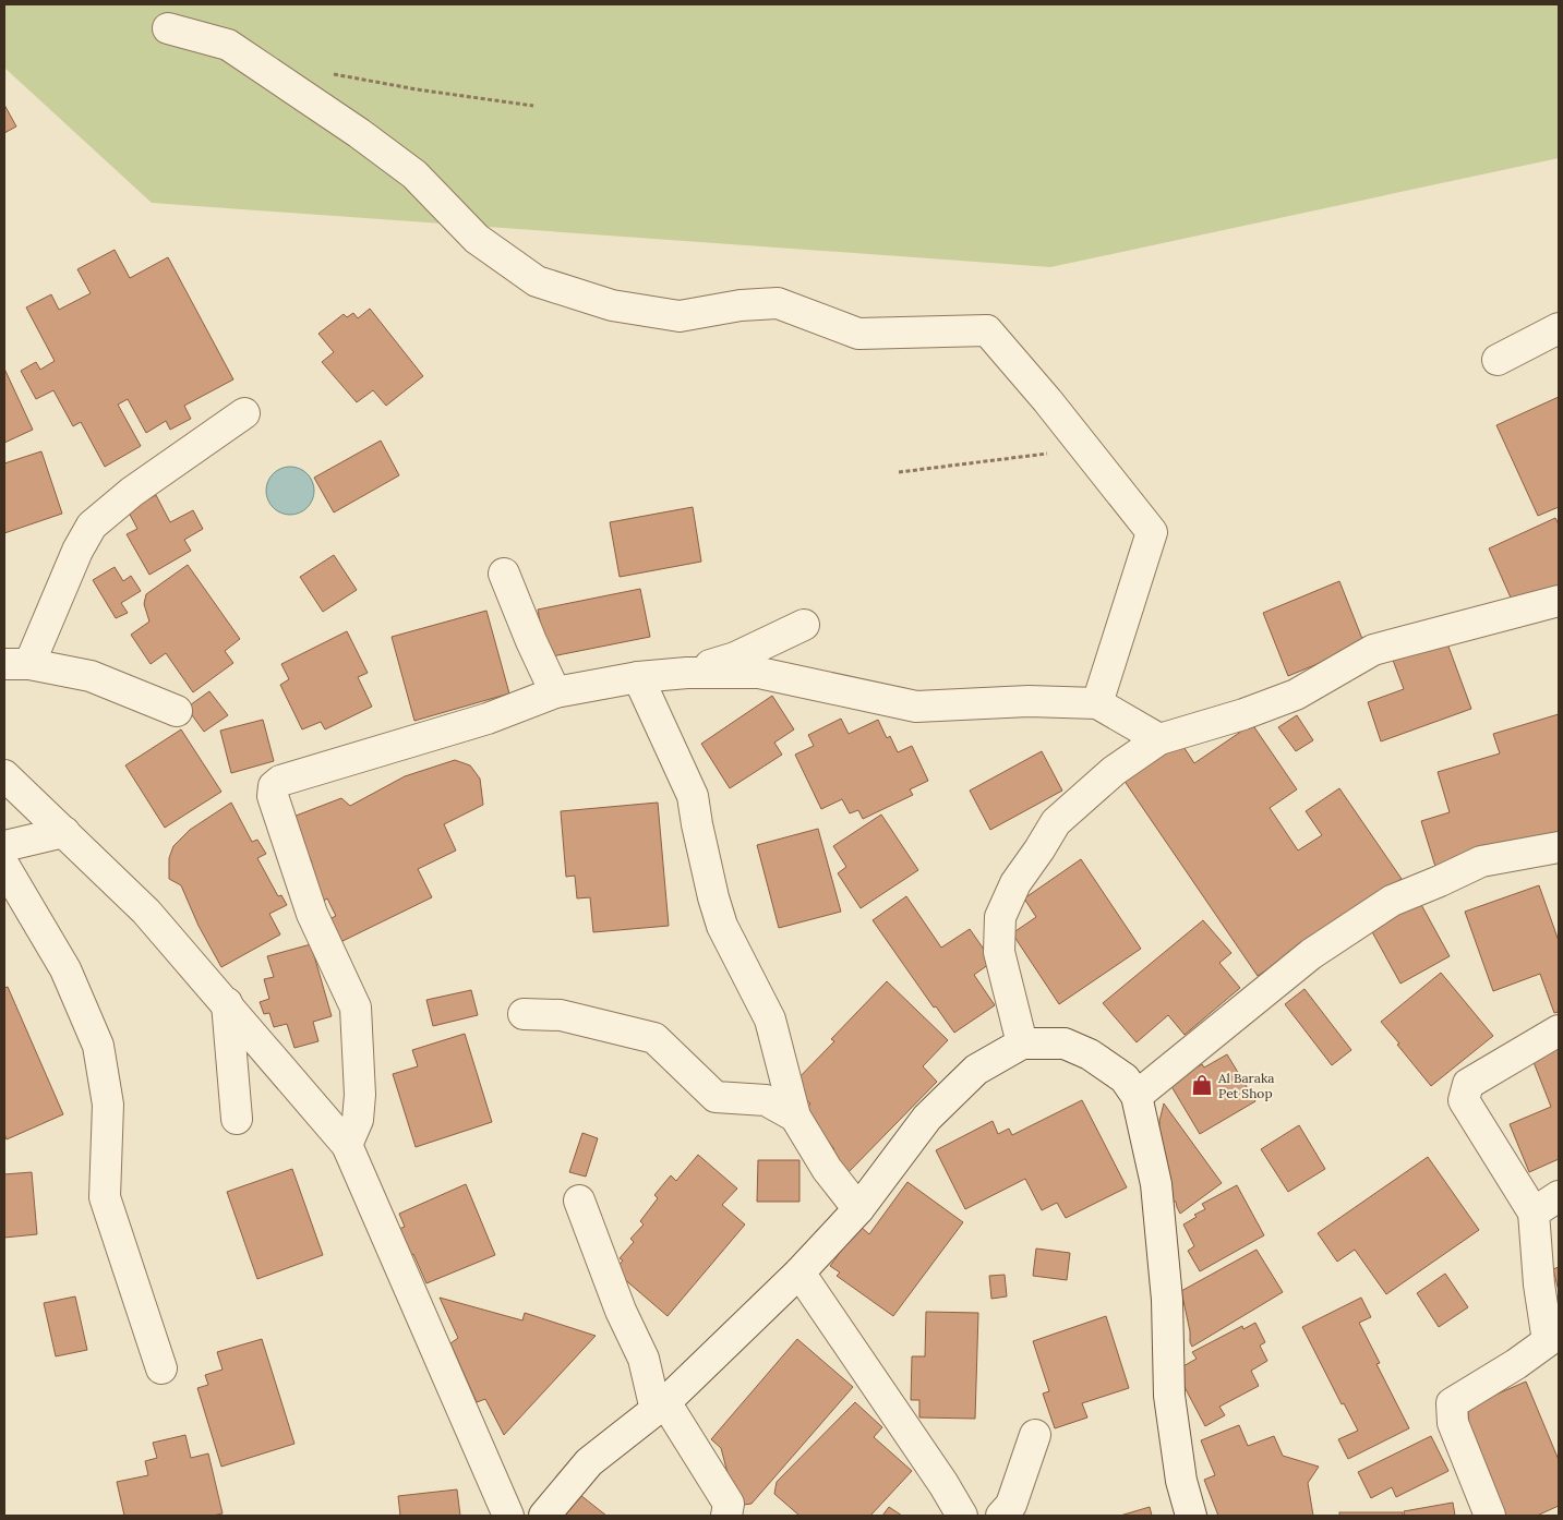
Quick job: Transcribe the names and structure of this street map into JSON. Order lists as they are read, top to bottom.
{
  "places": {
    "shop": ["Al Baraka Pet Shop"]
  }
}
